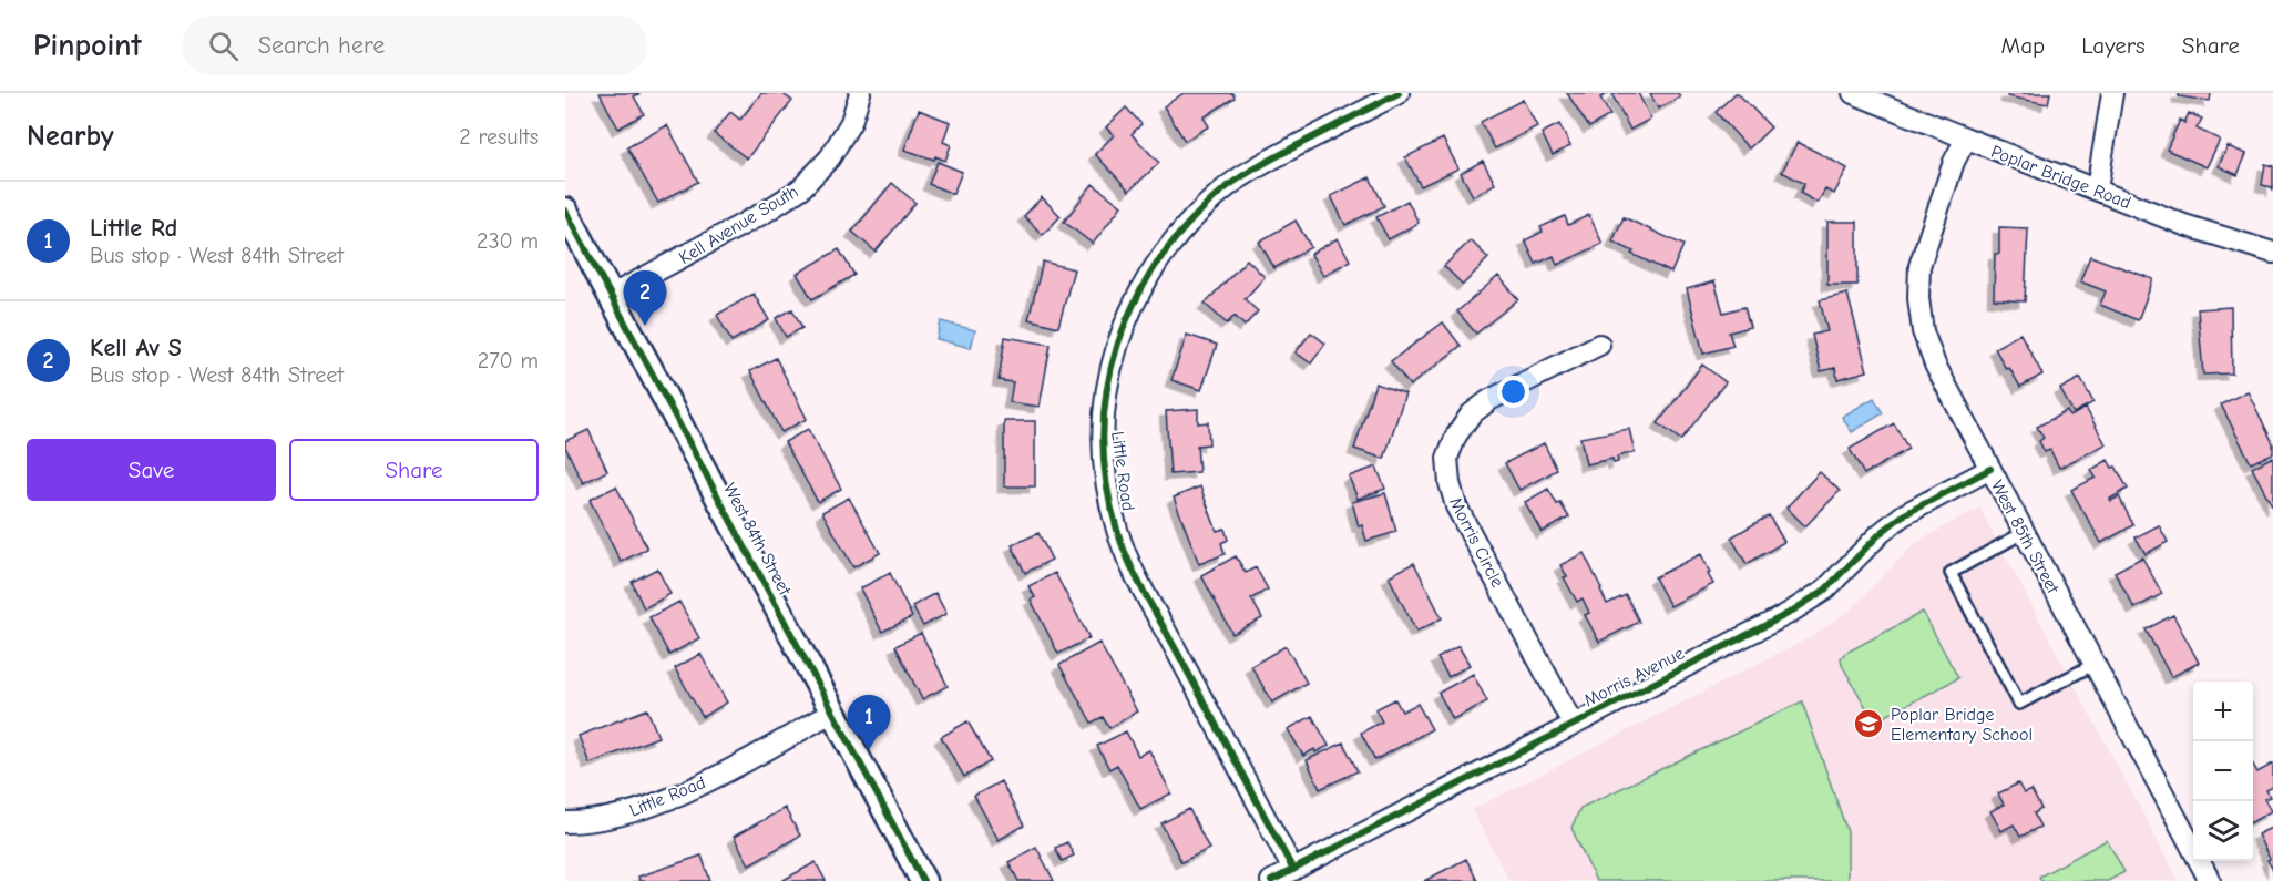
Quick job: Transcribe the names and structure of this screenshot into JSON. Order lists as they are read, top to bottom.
{
  "streets": {
    "street": [
      "Poplar Bridge Road",
      "Kell Avenue South",
      "Little Road",
      "West 85th Street",
      "West 84th Street",
      "Morris Circle",
      "Morris Avenue"
    ]
  },
  "crossings": [
    ["Poplar Bridge Road", "West 85th Street"],
    ["Kell Avenue South", "West 84th Street"],
    ["Little Road", "West 84th Street"],
    ["Little Road", "Morris Avenue"],
    ["West 85th Street", "Morris Avenue"],
    ["Morris Circle", "Morris Avenue"]
  ],
  "places": {
    "school or university": ["Poplar Bridge Elementary School"]
  },
  "page": {
    "header": "Pinpoint",
    "search": "Search here",
    "nav": ["Map", "Layers", "Share"],
    "heading": ["Nearby", "2 results"],
    "list": [
      {
        "mark": "1",
        "name": "Little Rd",
        "note": "Bus stop · West 84th Street",
        "value": "230 m"
      },
      {
        "mark": "2",
        "name": "Kell Av S",
        "note": "Bus stop · West 84th Street",
        "value": "270 m"
      }
    ],
    "pins": ["2", "1"],
    "buttons": ["Save", "Share"],
    "map_buttons": ["+", "−"]
  }
}
